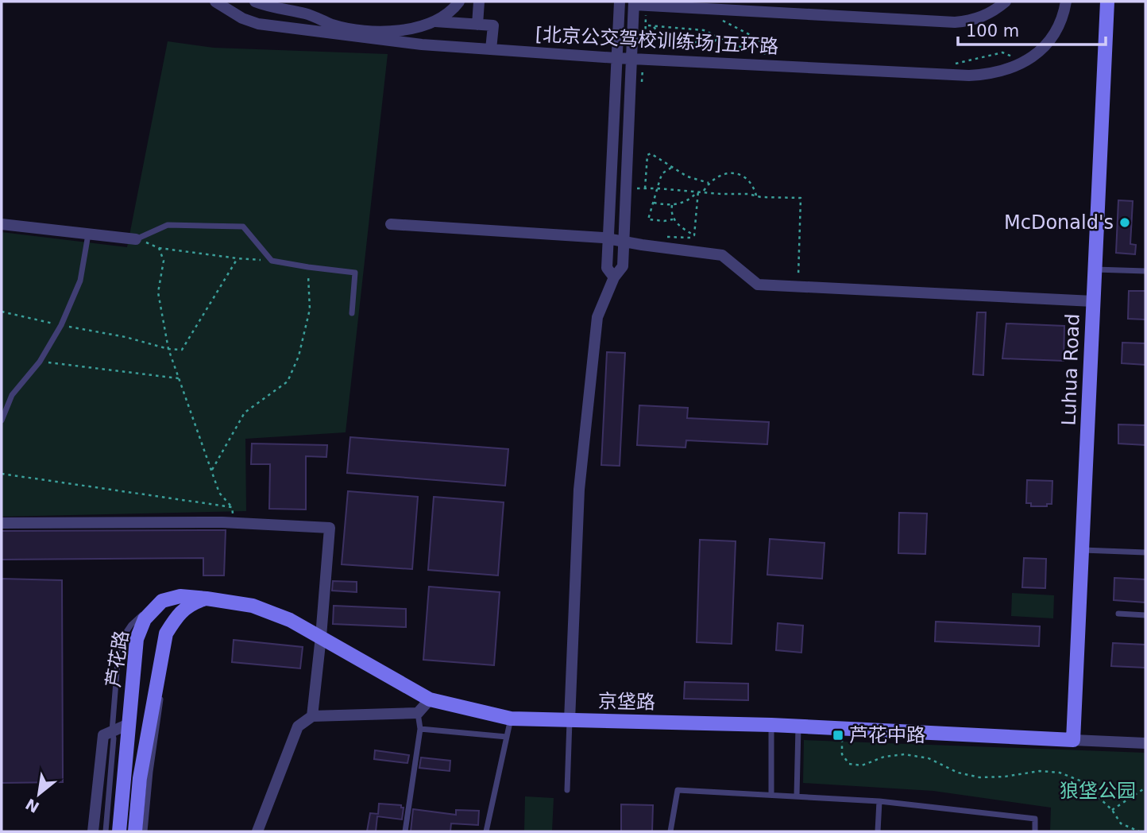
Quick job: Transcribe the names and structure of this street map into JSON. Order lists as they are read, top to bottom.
{
  "streets": {
    "street": [
      "[北京公交驾校训练场]五环路",
      "Luhua Road",
      "芦花路",
      "京垡路"
    ]
  },
  "crossings": [
    ["Luhua Road", "京垡路"]
  ],
  "parks": ["狼垡公园"],
  "places": {
    "other": ["McDonald's"],
    "transit": ["芦花中路"]
  },
  "scale_bar": "100 m",
  "north": "bottom left"
}
